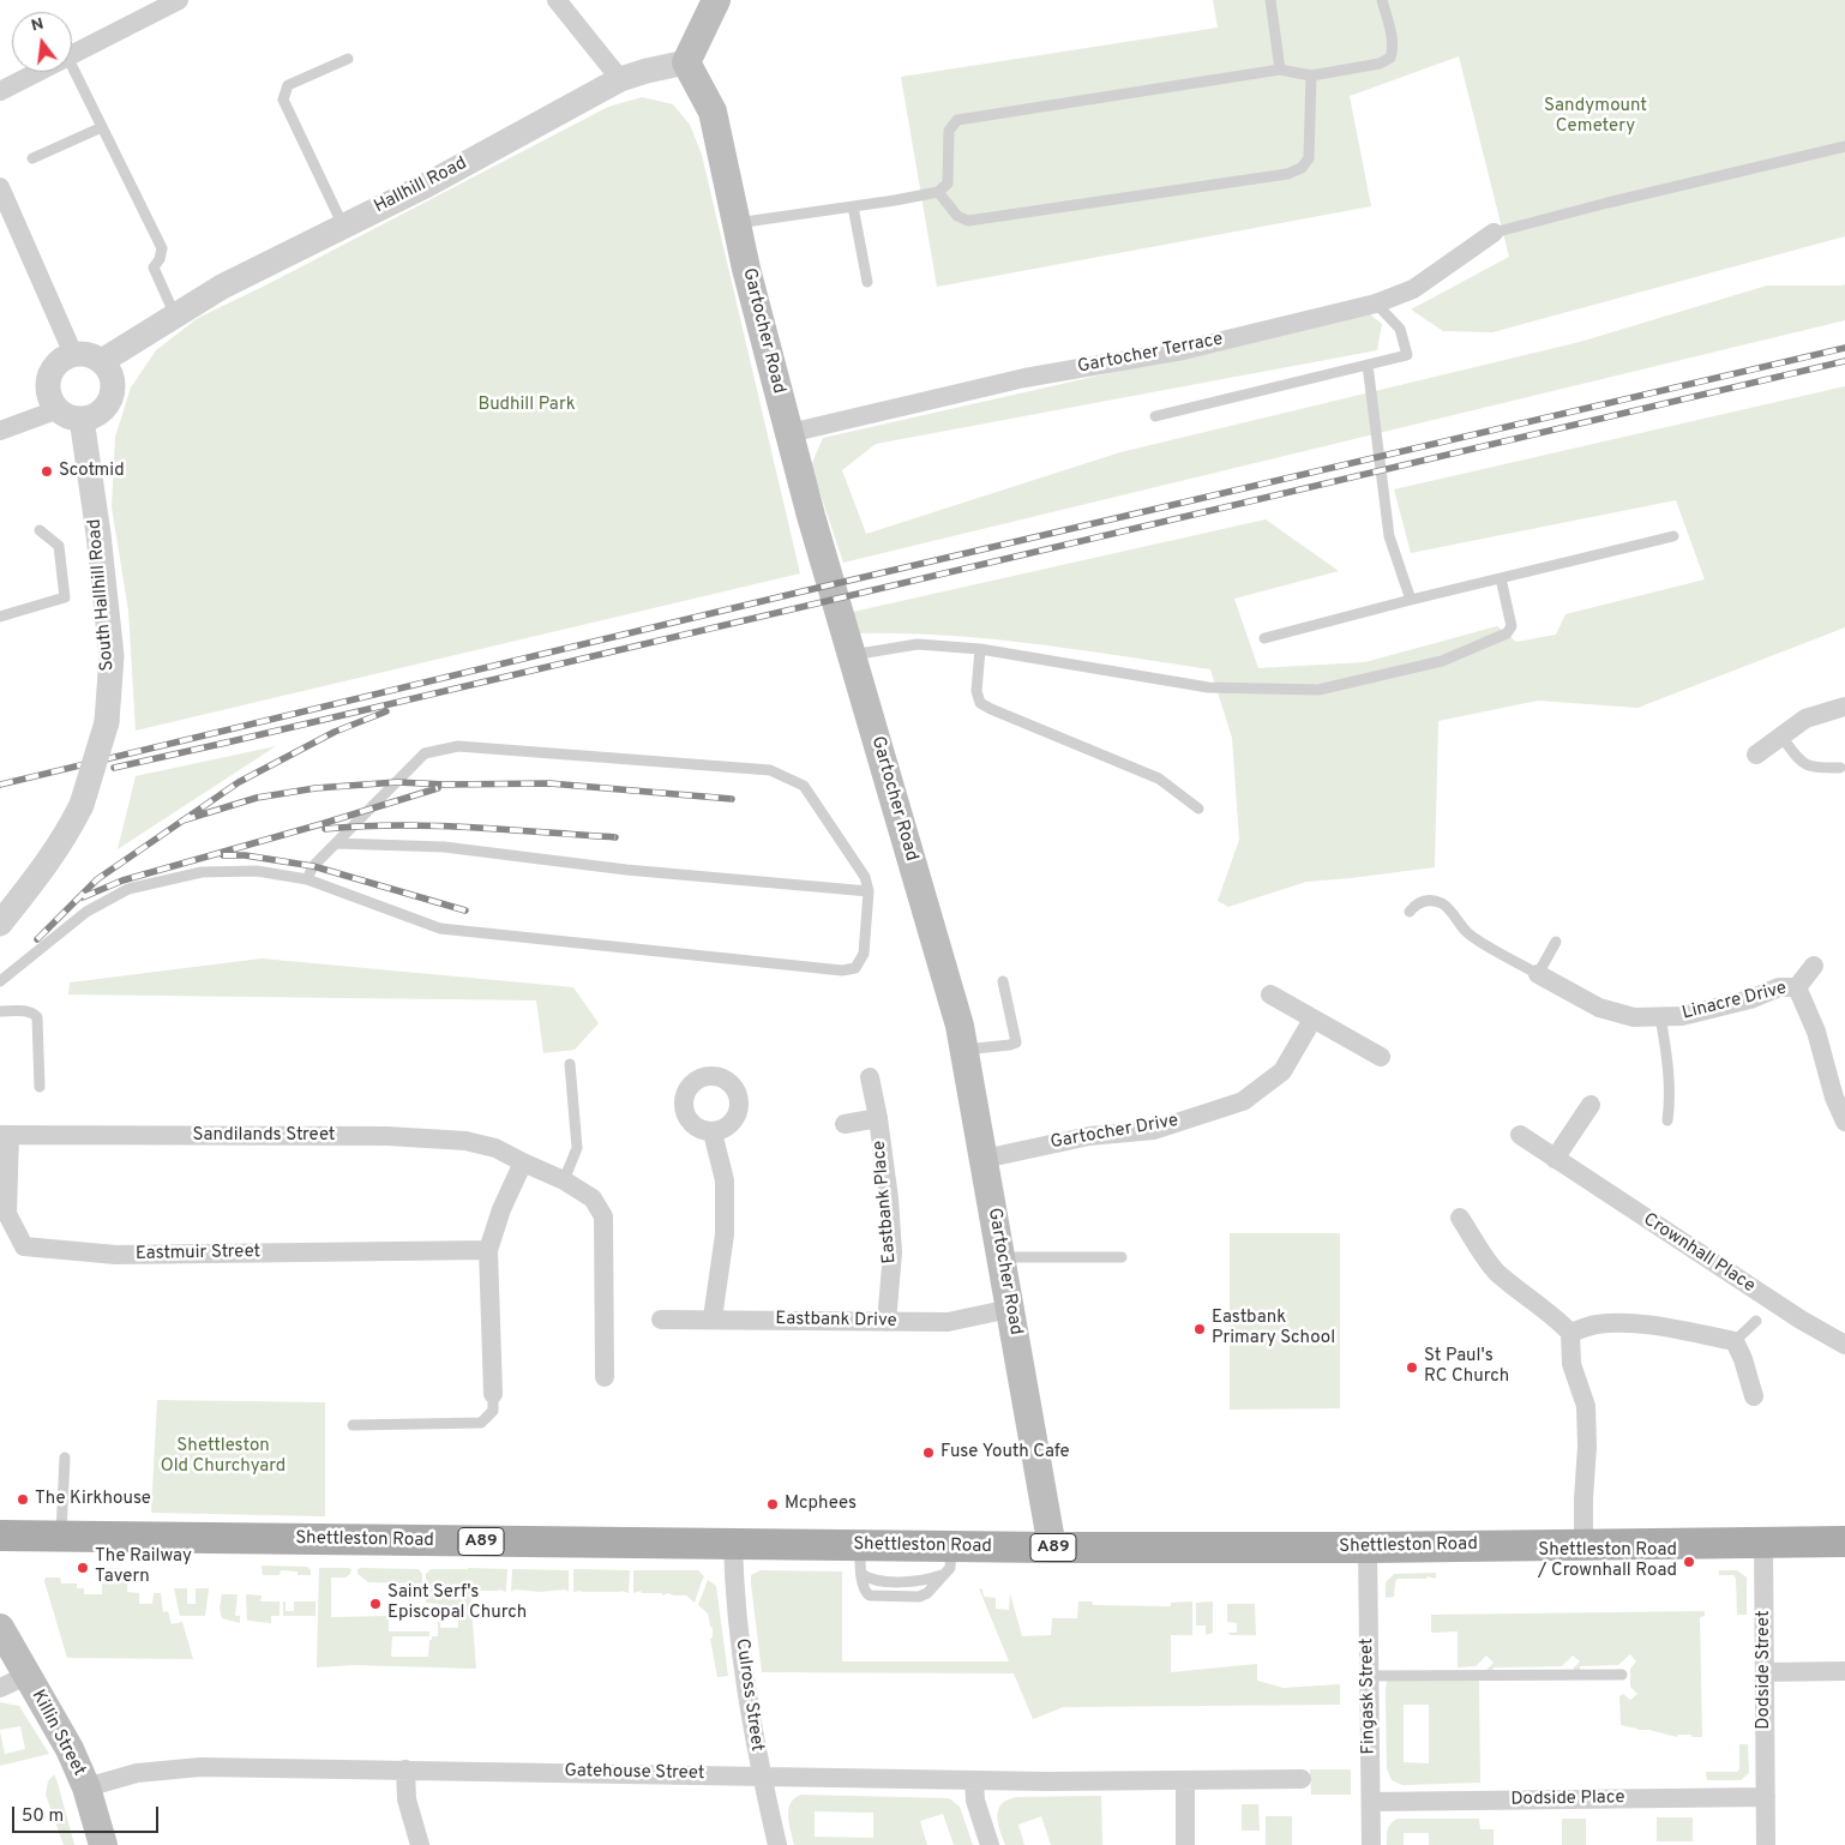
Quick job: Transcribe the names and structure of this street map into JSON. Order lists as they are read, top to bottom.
{
  "streets": {
    "main road": [
      "Gartocher Road",
      "Shettleston Road",
      "A89",
      "Killin Street"
    ],
    "street": [
      "Hallhill Road",
      "Gartocher Terrace",
      "South Hallhill Road",
      "Linacre Drive",
      "Gartocher Drive",
      "Sandilands Street",
      "Eastbank Place",
      "Eastmuir Street",
      "Crownhall Place",
      "Eastbank Drive",
      "Dodside Street",
      "Culross Street",
      "Fingask Street",
      "Gatehouse Street",
      "Dodside Place"
    ]
  },
  "crossings": [
    ["Hallhill Road", "Gartocher Road"],
    ["Hallhill Road", "South Hallhill Road"],
    ["Gartocher Road", "Gartocher Terrace"],
    ["Gartocher Road", "Gartocher Drive"],
    ["Gartocher Road", "Eastbank Drive"],
    ["Gartocher Road", "Shettleston Road"],
    ["Sandilands Street", "Eastmuir Street"],
    ["Eastbank Place", "Eastbank Drive"],
    ["Shettleston Road", "Dodside Street"],
    ["Shettleston Road", "Culross Street"],
    ["Shettleston Road", "Fingask Street"],
    ["Dodside Street", "Dodside Place"],
    ["Culross Street", "Gatehouse Street"],
    ["Fingask Street", "Dodside Place"],
    ["Killin Street", "Gatehouse Street"]
  ],
  "parks": ["Sandymount Cemetery", "Budhill Park", "Shettleston Old Churchyard"],
  "places": [
    "Scotmid",
    "Eastbank Primary School",
    "St Paul's RC Church",
    "Fuse Youth Cafe",
    "The Kirkhouse",
    "Mcphees",
    "Shettleston Road / Crownhall Road",
    "The Railway Tavern",
    "Saint Serf's Episcopal Church"
  ],
  "scale_bar": "50 m",
  "north": "top"
}
